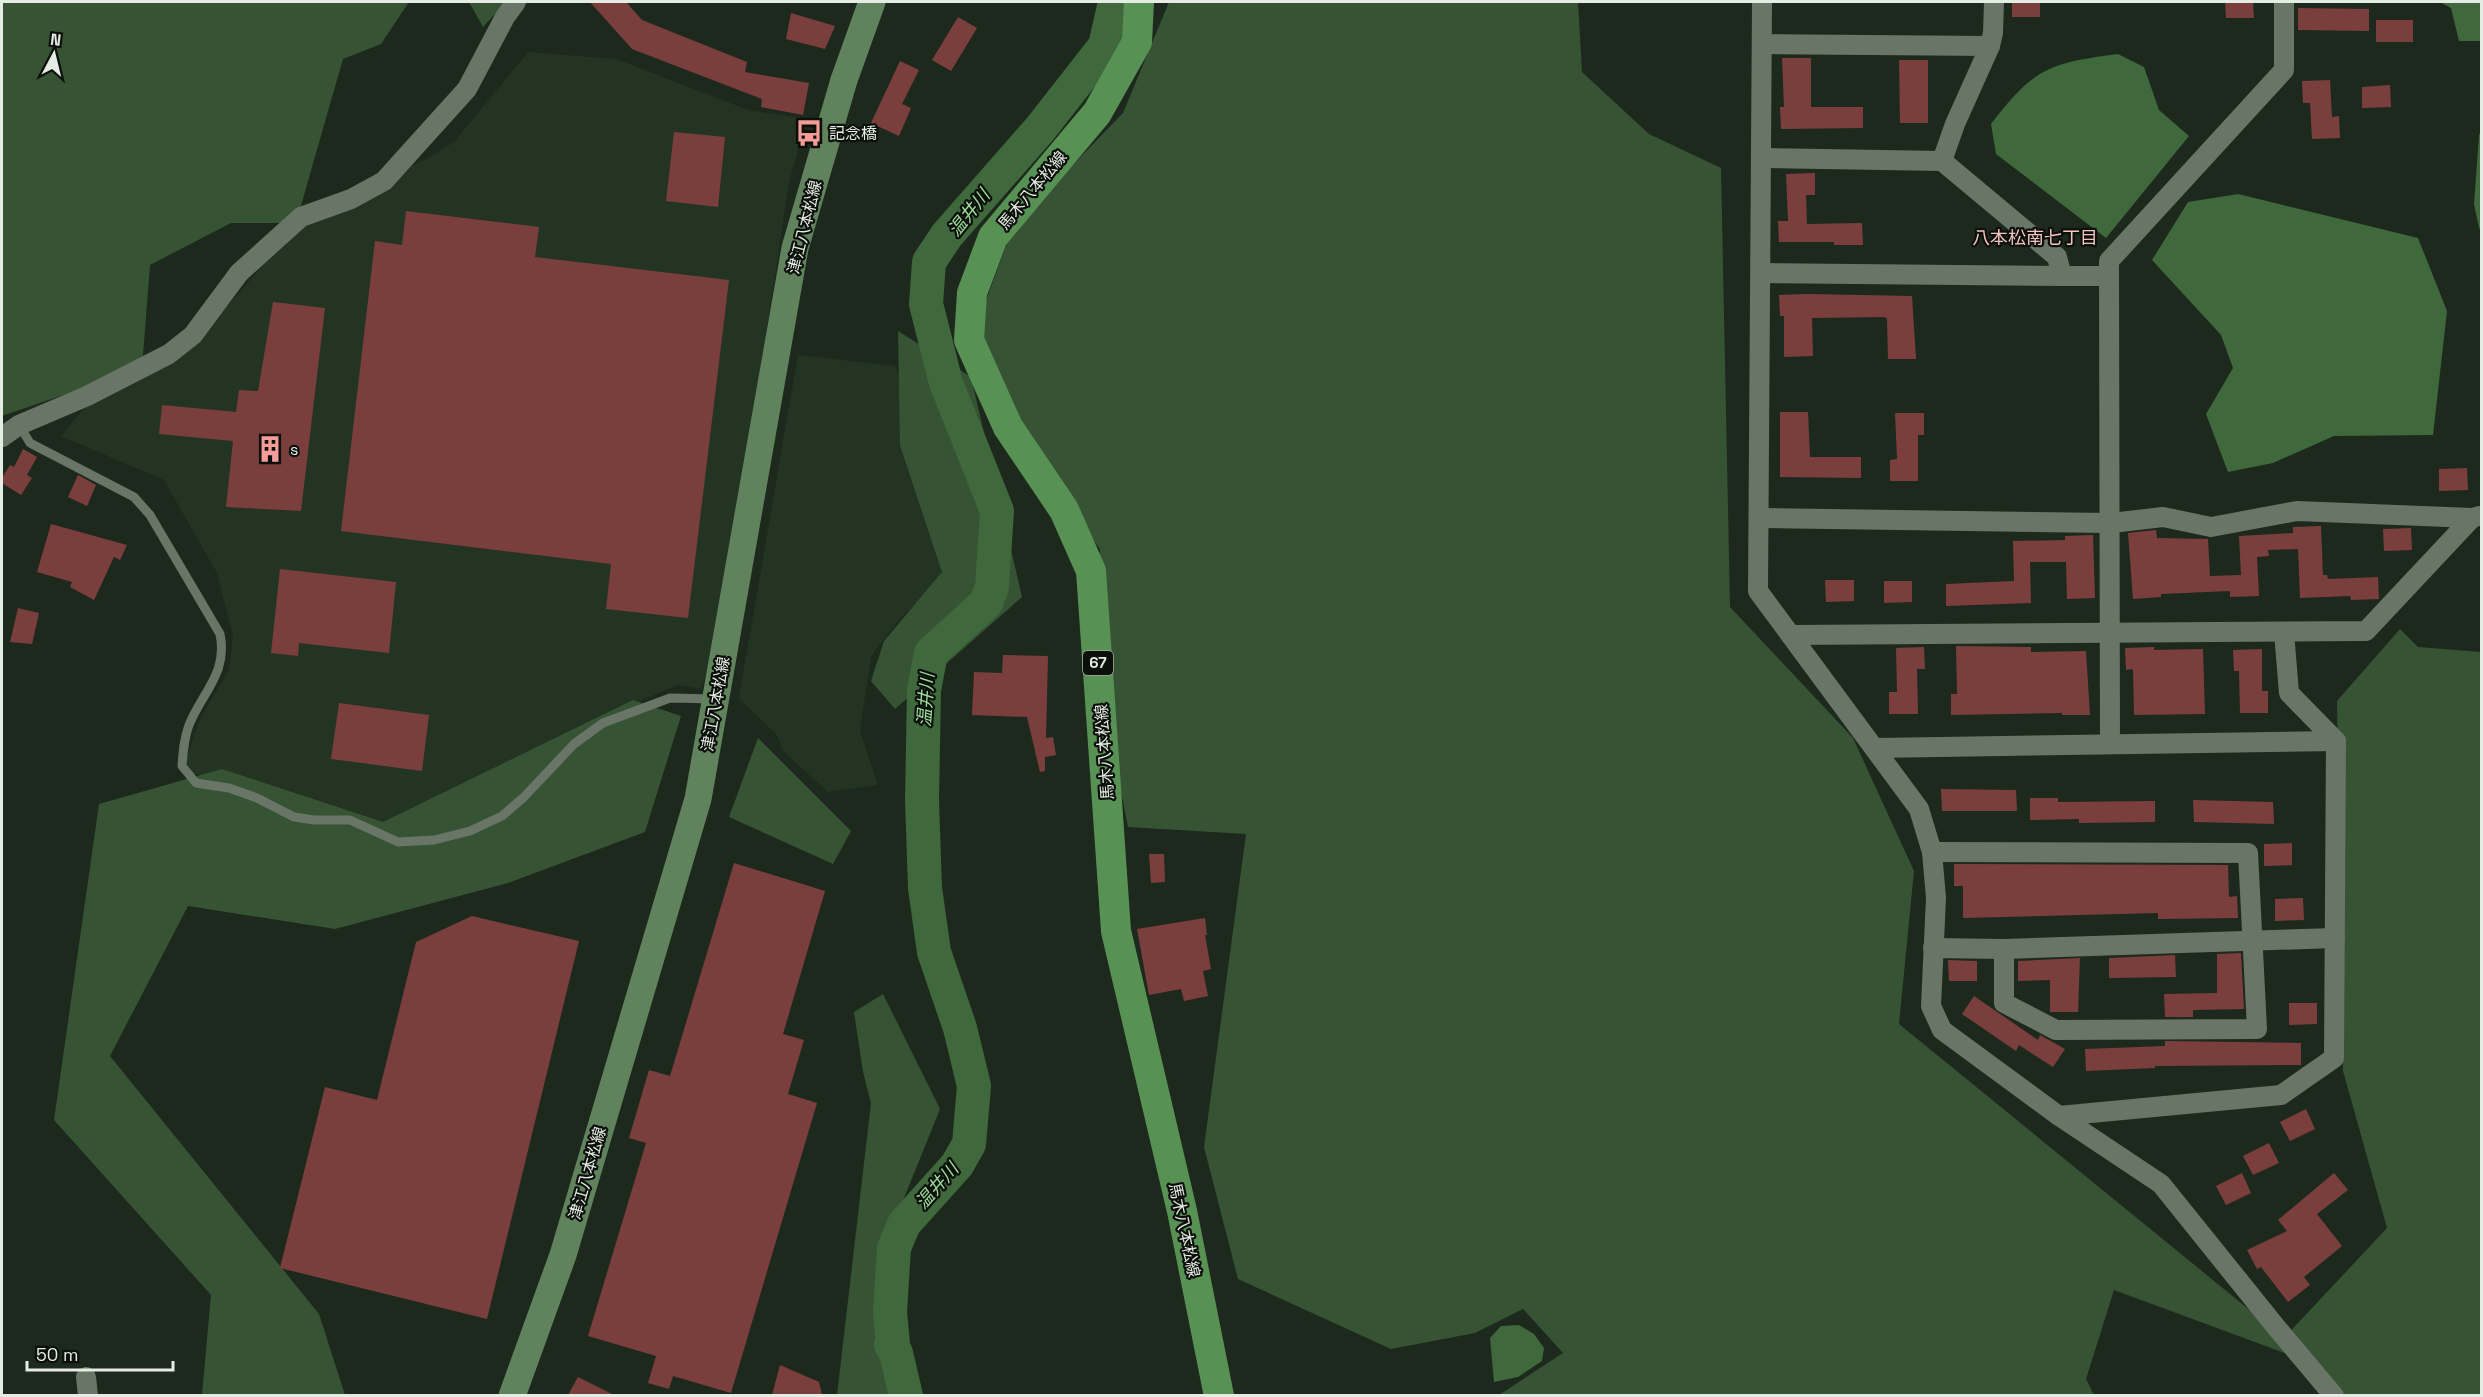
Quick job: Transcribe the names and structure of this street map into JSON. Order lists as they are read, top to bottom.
{
  "streets": {
    "main road": ["馬木八本松線", "津江八本松線", "67"]
  },
  "districts": ["八本松南七丁目"],
  "water": ["温井川"],
  "places": {
    "bus stop": ["記念橋"],
    "building": ["s"]
  },
  "scale_bar": "50 m",
  "north": "top"
}
